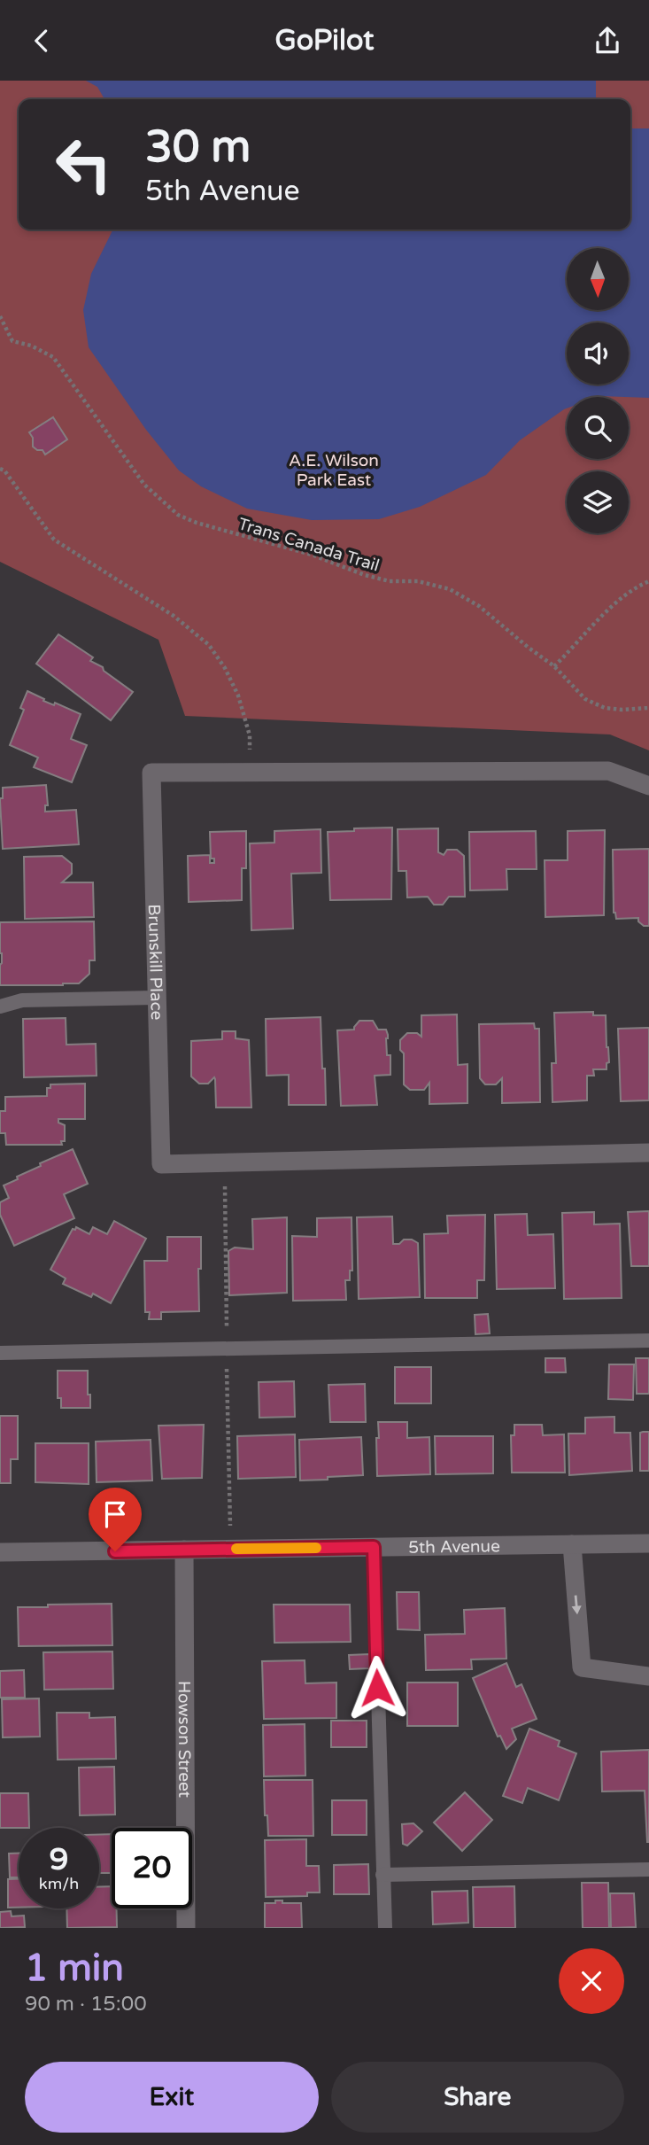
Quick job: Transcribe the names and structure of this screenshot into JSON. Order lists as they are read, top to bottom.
{
  "streets": {
    "street": ["Brunskill Place", "5th Avenue", "Howson Street"],
    "path": ["Trans Canada Trail"]
  },
  "crossings": [
    ["5th Avenue", "Howson Street"]
  ],
  "parks": ["A.E. Wilson Park East"],
  "north": "bottom",
  "page": {
    "header": "GoPilot",
    "turn": ["30 m", "5th Avenue"],
    "speed": "9 km/h",
    "limit": "20",
    "heading": ["1 min", "90 m · 15:00"],
    "buttons": ["Exit", "Share"]
  }
}
